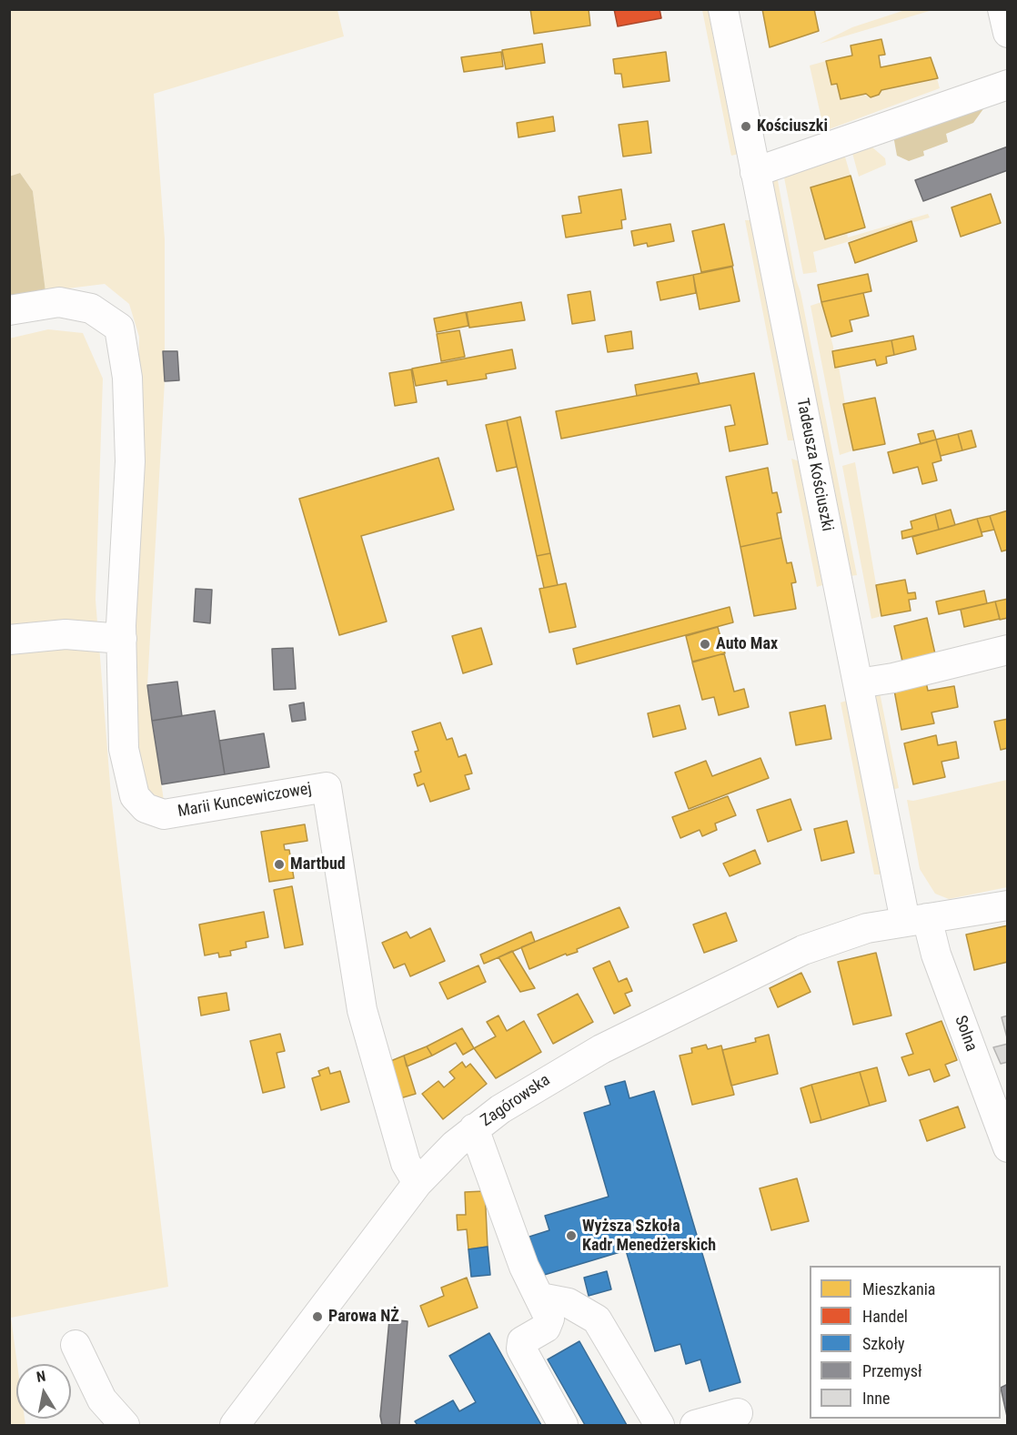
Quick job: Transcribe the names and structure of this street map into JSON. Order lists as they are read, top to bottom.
{
  "streets": {
    "street": [
      "Tadeusza Kościuszki",
      "Marii Kuncewiczowej",
      "Solna",
      "Zagórowska"
    ]
  },
  "crossings": [
    ["Tadeusza Kościuszki", "Solna"],
    ["Tadeusza Kościuszki", "Zagórowska"],
    ["Marii Kuncewiczowej", "Zagórowska"],
    ["Solna", "Zagórowska"]
  ],
  "places": [
    "Kościuszki",
    "Auto Max",
    "Martbud",
    "Wyższa Szkoła Kadr Menedżerskich",
    "Parowa NŻ"
  ],
  "legend": [
    "Mieszkania",
    "Handel",
    "Szkoły",
    "Przemysł",
    "Inne"
  ],
  "north": "top"
}
